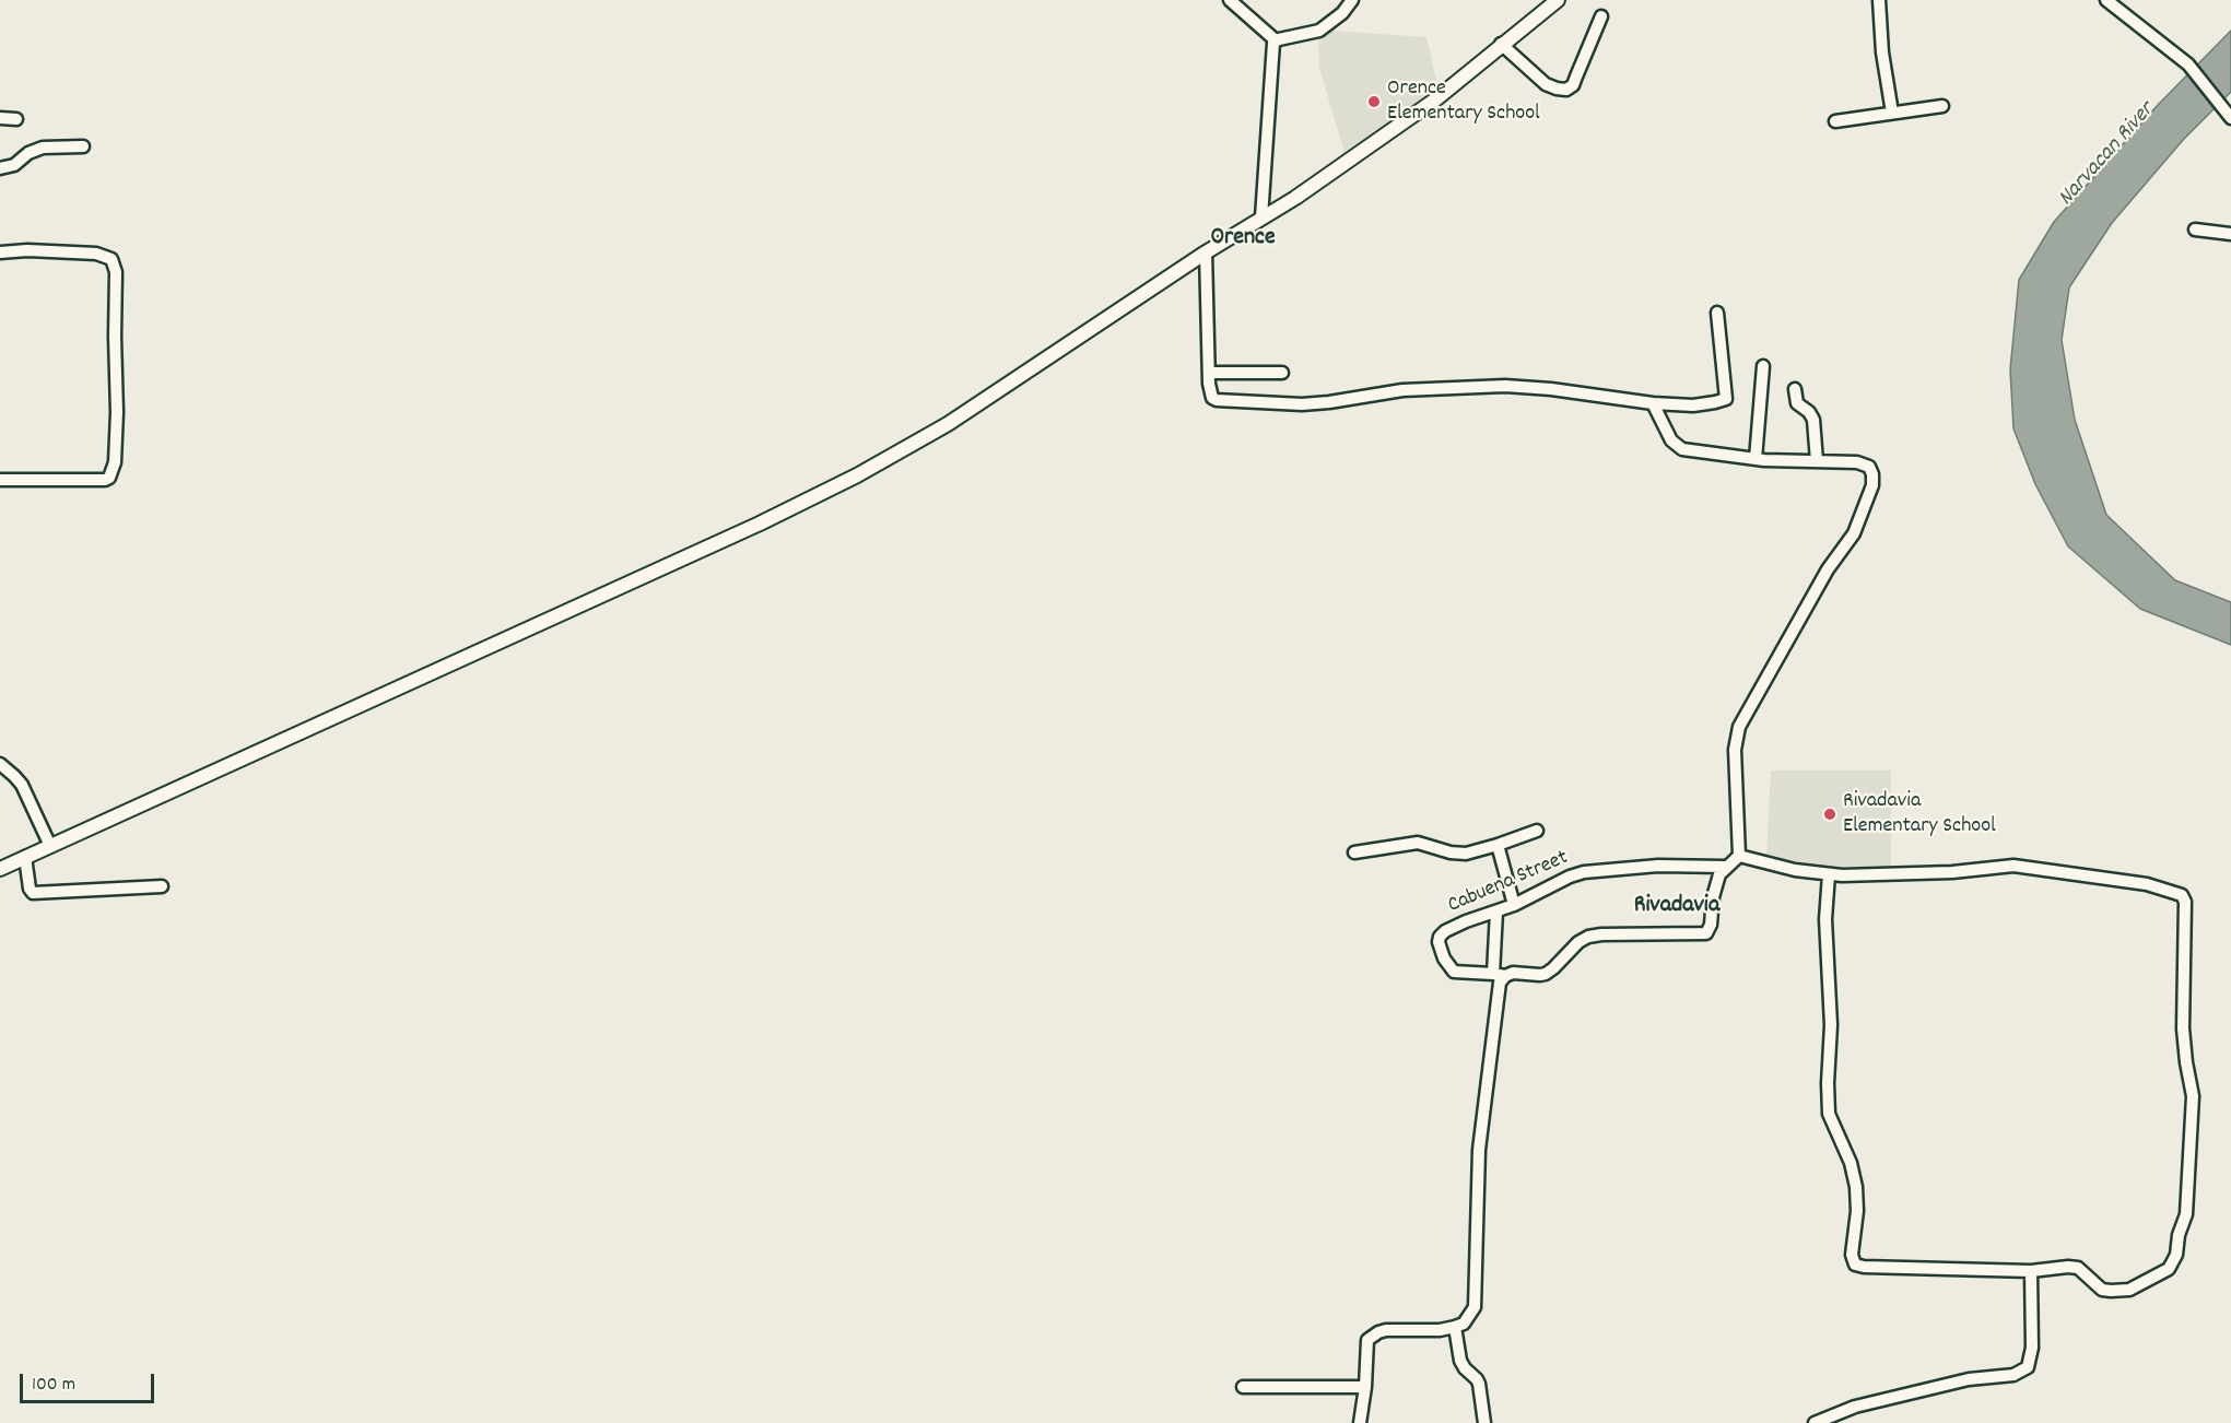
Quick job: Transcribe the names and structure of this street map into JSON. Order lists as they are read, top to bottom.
{
  "streets": {
    "street": ["Cabuena Street"]
  },
  "districts": ["Orence", "Rivadavia"],
  "water": ["Narvacan River"],
  "places": ["Orence Elementary School", "Rivadavia Elementary School"],
  "scale_bar": "100 m"
}
